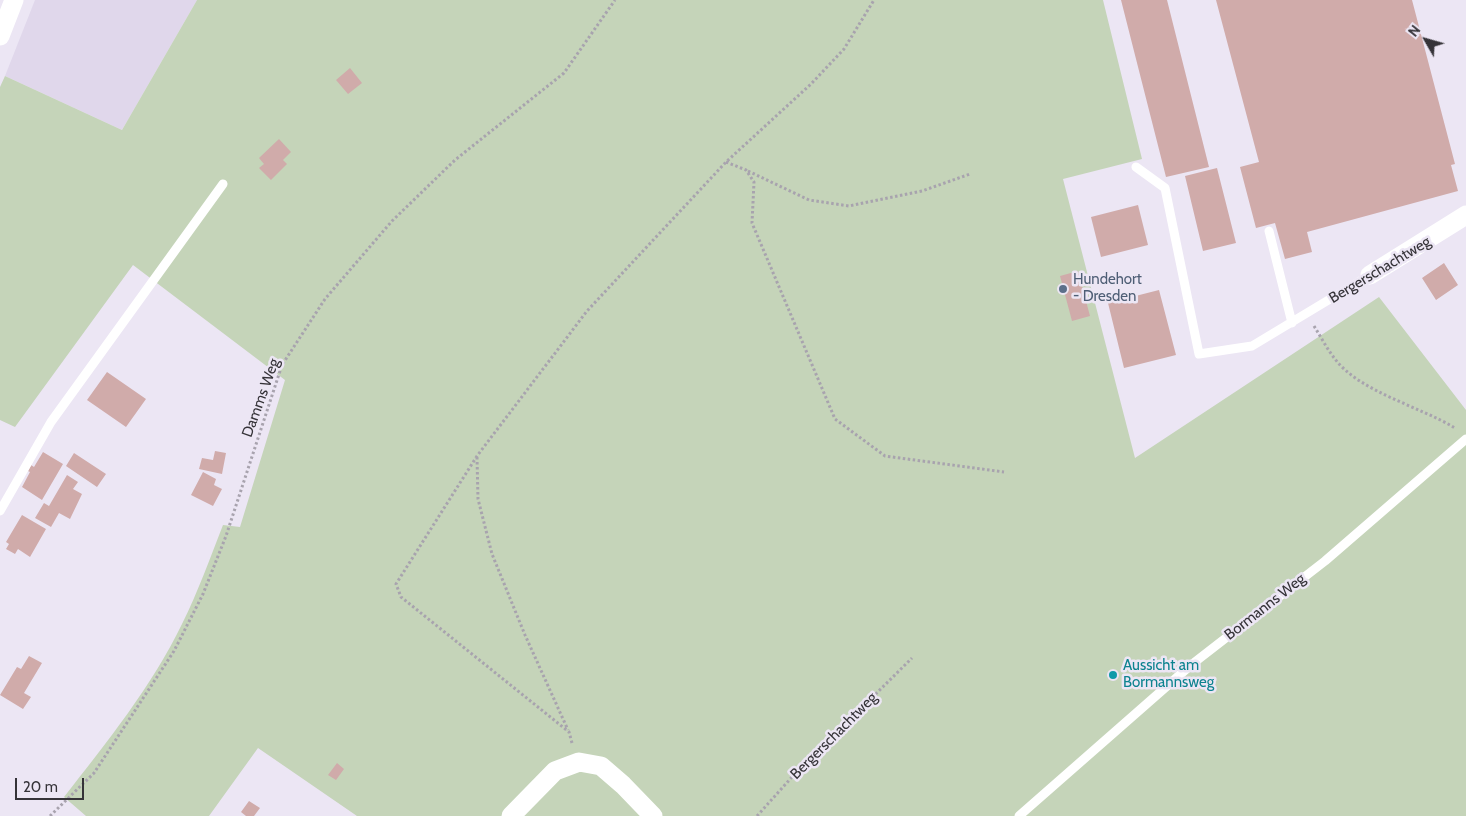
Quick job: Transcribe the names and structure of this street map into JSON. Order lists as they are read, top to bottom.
{
  "streets": {
    "street": ["Bergerschachtweg"],
    "lane": ["Bormanns Weg"],
    "path": ["Damms Weg"]
  },
  "places": ["Hundehort - Dresden", "Aussicht am Bormannsweg"],
  "scale_bar": "20 m",
  "north": "top left"
}
